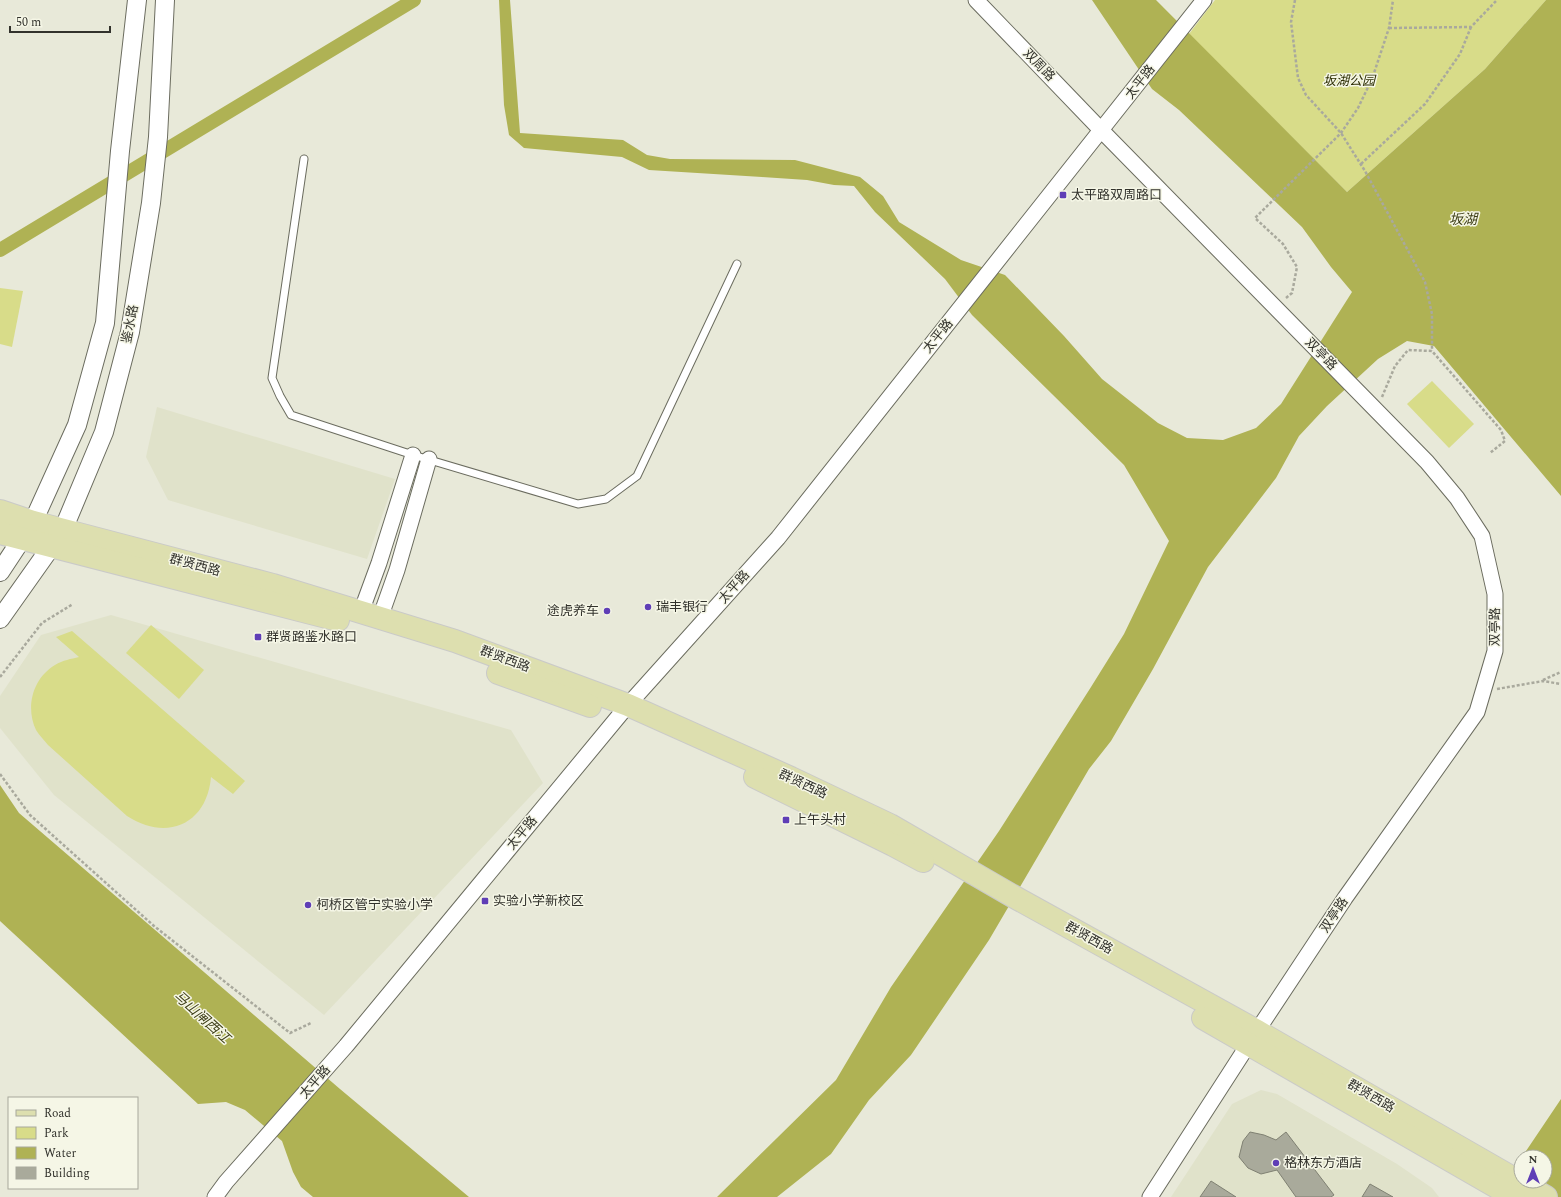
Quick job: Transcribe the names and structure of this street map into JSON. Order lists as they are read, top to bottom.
{
  "streets": {
    "main road": ["群贤西路"],
    "street": [
      "双周路",
      "太平路",
      "鉴水路",
      "双亭路"
    ]
  },
  "crossings": [
    ["双周路", "太平路"],
    ["双周路", "双亭路"],
    ["太平路", "双亭路"],
    ["太平路", "群贤西路"],
    ["鉴水路", "群贤西路"],
    ["双亭路", "群贤西路"]
  ],
  "water": ["坂湖", "马山闸西江"],
  "parks": ["坂湖公园"],
  "places": {
    "transit": [
      "太平路双周路口",
      "群贤路鉴水路口",
      "上午头村",
      "实验小学新校区"
    ],
    "other": [
      "瑞丰银行",
      "途虎养车",
      "柯桥区管宁实验小学",
      "格林东方酒店"
    ]
  },
  "legend": [
    "Road",
    "Park",
    "Water",
    "Building"
  ],
  "scale_bar": "50 m",
  "north": "top"
}
